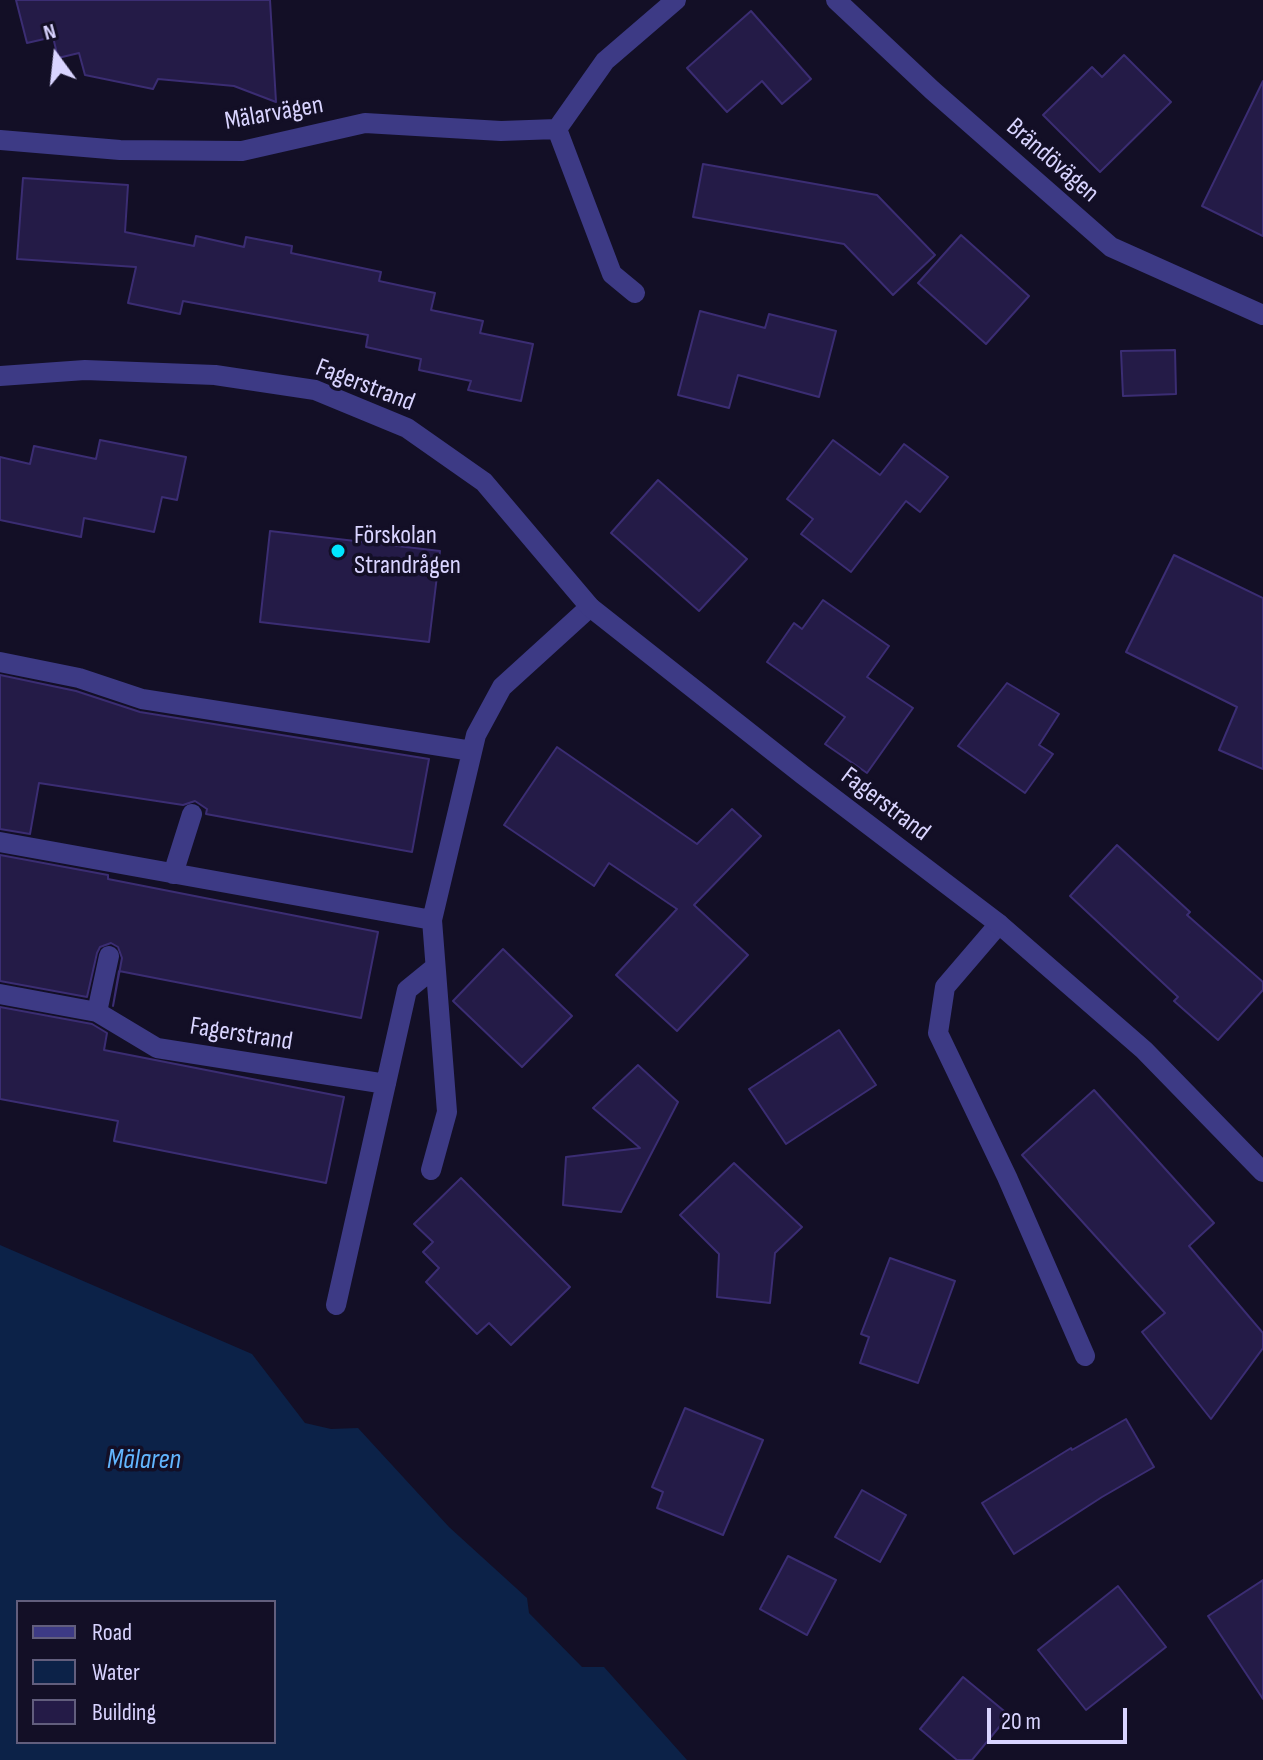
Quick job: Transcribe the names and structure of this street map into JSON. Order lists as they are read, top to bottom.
{
  "streets": {
    "street": ["Mälarvägen", "Brändövägen", "Fagerstrand"]
  },
  "water": ["Mälaren"],
  "places": ["Förskolan Strandrågen"],
  "legend": ["Road", "Water", "Building"],
  "scale_bar": "20 m",
  "north": "top"
}
